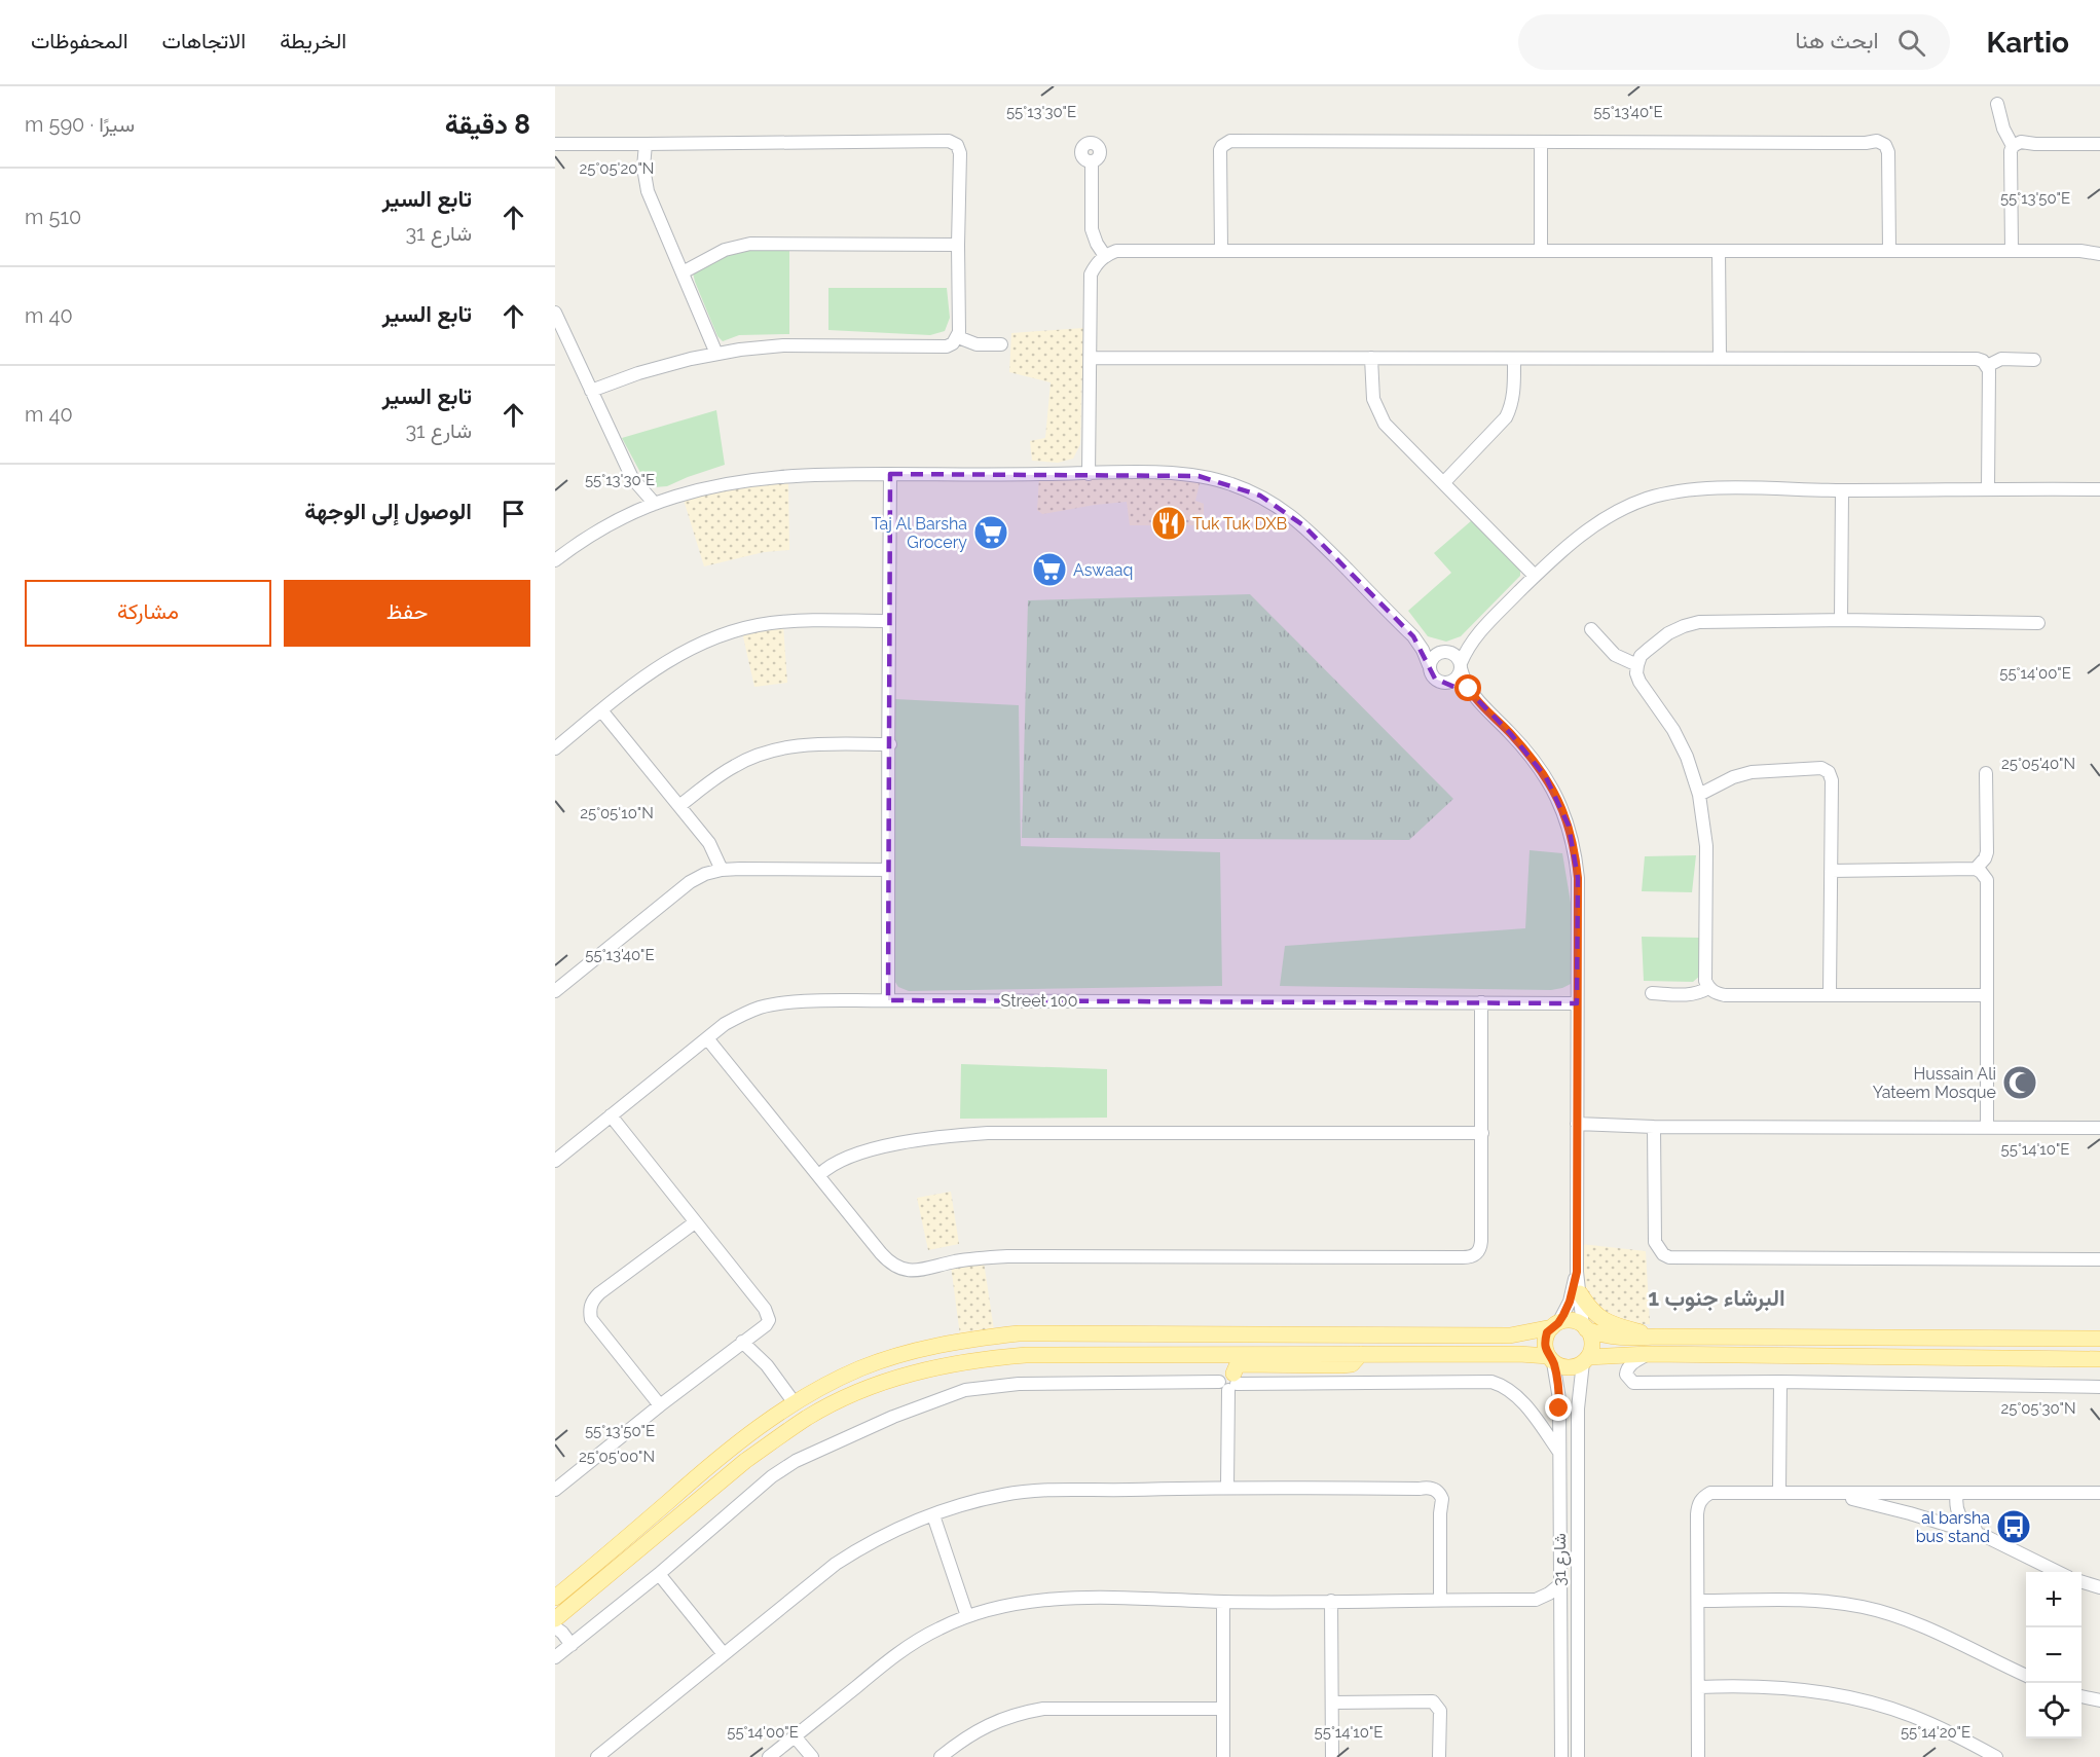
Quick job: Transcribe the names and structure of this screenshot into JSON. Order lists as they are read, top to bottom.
{
  "streets": {
    "street": ["Street 100", "شارع 31"]
  },
  "districts": ["البرشاء جنوب 1"],
  "places": {
    "restaurant": ["Tuk Tuk DXB"],
    "supermarket": ["Taj Al Barsha Grocery", "Aswaaq"],
    "mosque": ["Hussain Ali Yateem Mosque"],
    "bus stop": ["al barsha bus stand"]
  },
  "page": {
    "header": "Kartio",
    "search": "ابحث هنا",
    "nav": ["الخريطة", "الاتجاهات", "المحفوظات"],
    "heading": ["8 دقيقة", "سيرًا · 590 m"],
    "list": [
      ["تابع السير", "شارع 31", "510 m"],
      ["تابع السير", "40 m"],
      ["تابع السير", "شارع 31", "40 m"],
      "الوصول إلى الوجهة"
    ],
    "buttons": ["حفظ", "مشاركة"],
    "map_buttons": ["+", "−"]
  },
  "coordinates": [
    "55°13'30\"E",
    "55°13'40\"E",
    "25°05'20\"N",
    "55°13'50\"E",
    "55°14'00\"E",
    "25°05'40\"N",
    "25°05'10\"N",
    "55°14'10\"E",
    "25°05'30\"N",
    "25°05'00\"N",
    "55°14'20\"E"
  ]
}
